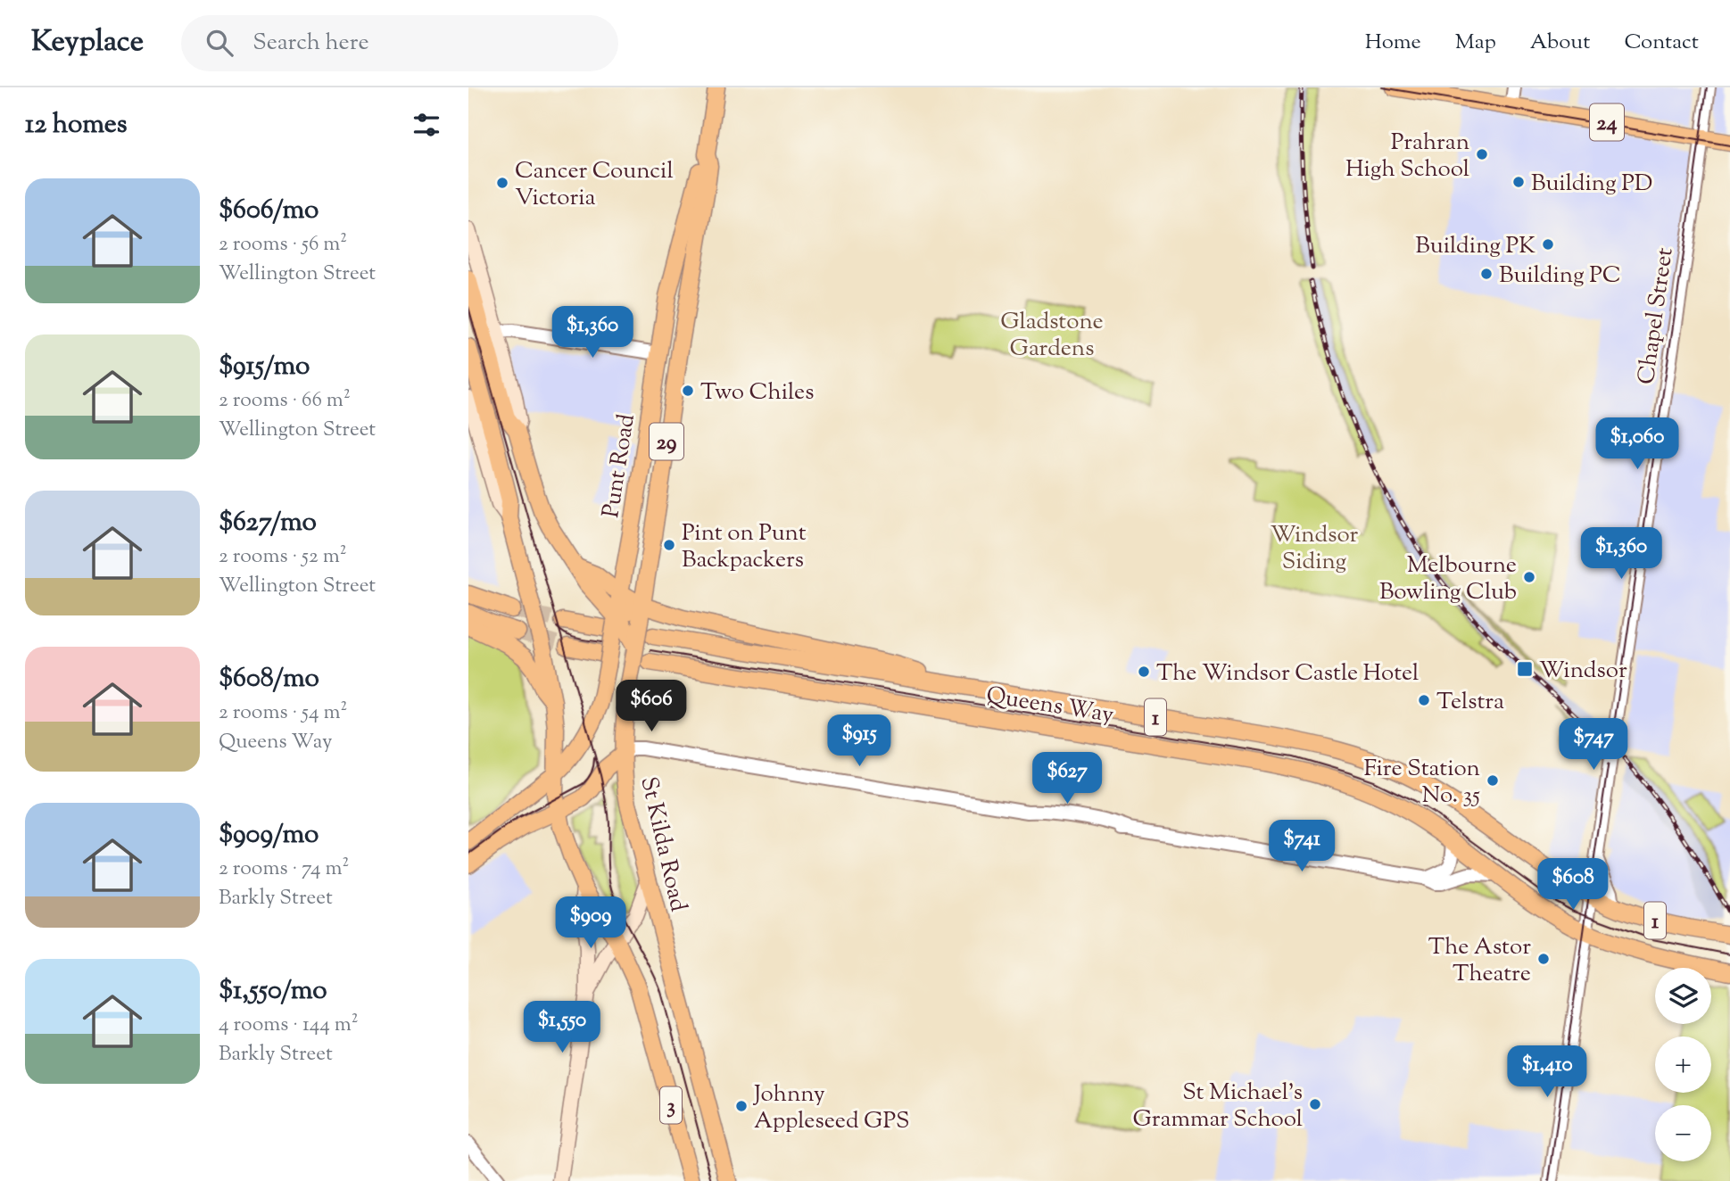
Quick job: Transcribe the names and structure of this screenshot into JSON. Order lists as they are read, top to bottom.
{
  "streets": {
    "main road": [
      "24",
      "29",
      "Punt Road",
      "Queens Way",
      "1",
      "St Kilda Road",
      "3"
    ],
    "street": ["Chapel Street"]
  },
  "crossings": [
    ["24", "Chapel Street"],
    ["Chapel Street", "Queens Way"],
    ["Chapel Street", "1"],
    ["Punt Road", "St Kilda Road"],
    ["Punt Road", "3"],
    ["Queens Way", "1"]
  ],
  "parks": ["Gladstone Gardens", "Windsor Siding"],
  "places": {
    "other": [
      "Prahran High School",
      "Building PD",
      "Cancer Council Victoria",
      "Building PK",
      "Building PC",
      "Two Chiles",
      "Pint on Punt Backpackers",
      "Melbourne Bowling Club",
      "The Windsor Castle Hotel",
      "Telstra",
      "Fire Station No. 35",
      "The Astor Theatre",
      "St Michael's Grammar School",
      "Johnny Appleseed GPS"
    ],
    "transit": ["Windsor"]
  },
  "page": {
    "header": "Keyplace",
    "search": "Search here",
    "nav": [
      "Home",
      "Map",
      "About",
      "Contact"
    ],
    "heading": "12 homes",
    "list": [
      {
        "name": "$606/mo",
        "note": "2 rooms · 56 m² · Wellington Street"
      },
      {
        "name": "$915/mo",
        "note": "2 rooms · 66 m² · Wellington Street"
      },
      {
        "name": "$627/mo",
        "note": "2 rooms · 52 m² · Wellington Street"
      },
      {
        "name": "$608/mo",
        "note": "2 rooms · 54 m² · Queens Way"
      },
      {
        "name": "$909/mo",
        "note": "2 rooms · 74 m² · Barkly Street"
      },
      {
        "name": "$1,550/mo",
        "note": "4 rooms · 144 m² · Barkly Street"
      }
    ],
    "price": [
      "$1,360",
      "$1,060",
      "$1,360",
      "$606",
      "$915",
      "$747",
      "$627",
      "$741",
      "$608",
      "$909",
      "$1,550",
      "$1,410"
    ],
    "map_buttons": ["+", "−"]
  }
}
